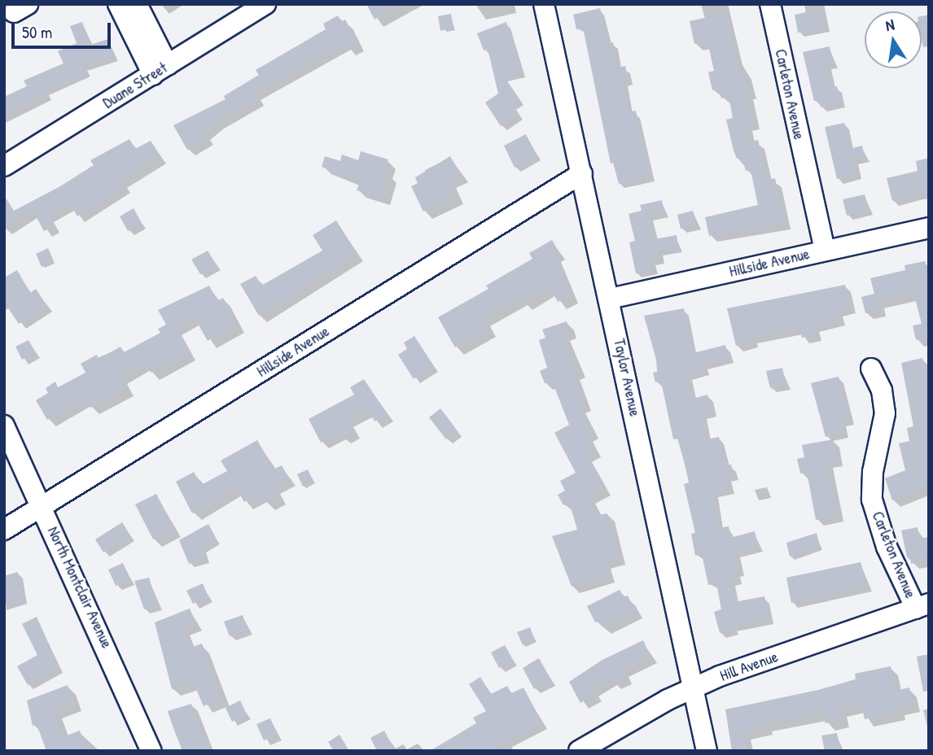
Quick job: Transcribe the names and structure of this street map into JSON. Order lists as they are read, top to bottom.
{
  "streets": {
    "street": [
      "Duane Street",
      "Carleton Avenue",
      "Hillside Avenue",
      "Taylor Avenue",
      "North Montclair Avenue",
      "Hill Avenue"
    ]
  },
  "crossings": [
    ["Carleton Avenue", "Hillside Avenue"],
    ["Carleton Avenue", "Hill Avenue"],
    ["Hillside Avenue", "Taylor Avenue"],
    ["Hillside Avenue", "North Montclair Avenue"],
    ["Taylor Avenue", "Hill Avenue"]
  ],
  "scale_bar": "50 m",
  "north": "top"
}
